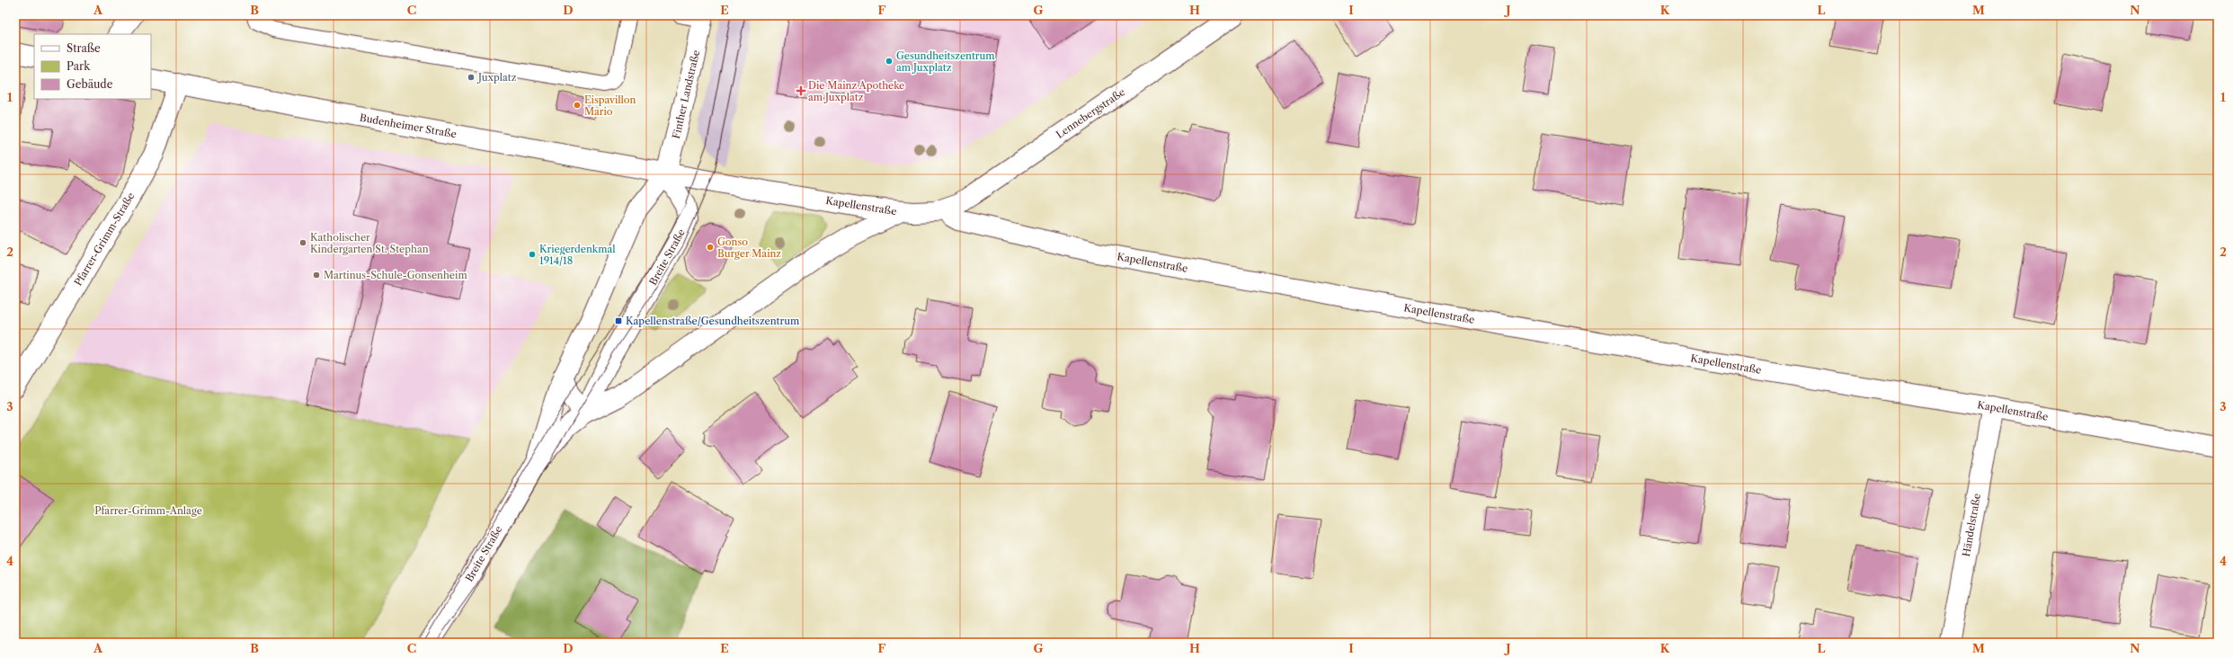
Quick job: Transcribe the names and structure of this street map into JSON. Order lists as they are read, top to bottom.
{
  "streets": {
    "main road": [
      "Finther Landstraße",
      "Lennebergstraße",
      "Budenheimer Straße",
      "Kapellenstraße",
      "Pfarrer-Grimm-Straße",
      "Breite Straße",
      "Händelstraße"
    ]
  },
  "crossings": [
    ["Finther Landstraße", "Budenheimer Straße"],
    ["Finther Landstraße", "Kapellenstraße"],
    ["Finther Landstraße", "Breite Straße"],
    ["Lennebergstraße", "Kapellenstraße"],
    ["Budenheimer Straße", "Kapellenstraße"],
    ["Budenheimer Straße", "Pfarrer-Grimm-Straße"],
    ["Budenheimer Straße", "Breite Straße"],
    ["Kapellenstraße", "Breite Straße"],
    ["Kapellenstraße", "Händelstraße"]
  ],
  "parks": ["Pfarrer-Grimm-Anlage"],
  "places": {
    "other": [
      "Gesundheitszentrum am Juxplatz",
      "Juxplatz",
      "Eispavillon Mario",
      "Katholischer Kindergarten St. Stephan",
      "Gonso Burger Mainz",
      "Kriegerdenkmal 1914/18",
      "Martinus-Schule-Gonsenheim"
    ],
    "health": ["Die Mainz Apotheke am Juxplatz"],
    "transit": ["Kapellenstraße/Gesundheitszentrum"]
  },
  "legend": ["Straße", "Park", "Gebäude"],
  "grid": {
    "columns": [
      "A",
      "B",
      "C",
      "D",
      "E",
      "F",
      "G",
      "H",
      "I",
      "J",
      "K",
      "L",
      "M",
      "N"
    ],
    "rows": [
      "1",
      "2",
      "3",
      "4"
    ]
  }
}
